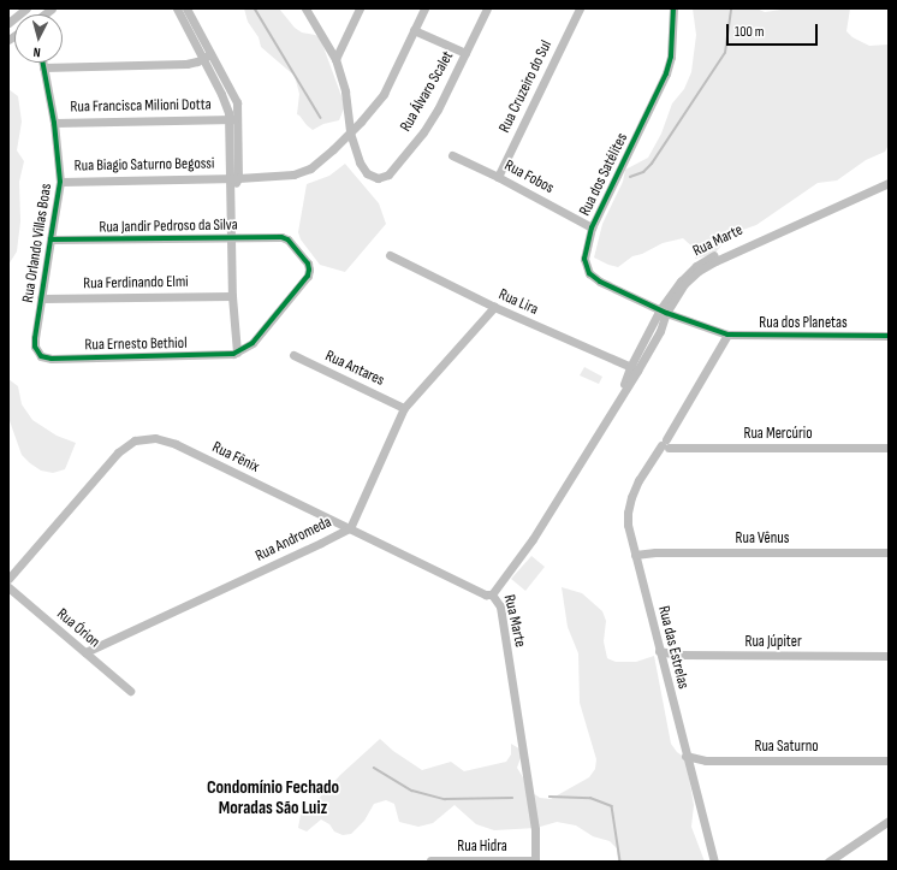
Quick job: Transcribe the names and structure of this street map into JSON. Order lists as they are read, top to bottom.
{
  "streets": {
    "street": [
      "Rua Cruzeiro do Sul",
      "Rua Álvaro Scalet",
      "Rua Francisca Milioni Dotta",
      "Rua Biagio Saturno Begossi",
      "Rua dos Satélites",
      "Rua Fobos",
      "Rua Jandir Pedroso da Silva",
      "Rua Marte",
      "Rua Orlando Villas Boas",
      "Rua Ferdinando Elmi",
      "Rua Lira",
      "Rua dos Planetas",
      "Rua Ernesto Bethiol",
      "Rua Antares",
      "Rua Mercúrio",
      "Rua Fênix",
      "Rua Vênus",
      "Rua Andromeda",
      "Rua Órion",
      "Rua Júpiter",
      "Rua das Estrelas",
      "Rua Saturno",
      "Rua Hidra"
    ]
  },
  "crossings": [
    ["Rua Cruzeiro do Sul", "Rua Fobos"],
    ["Rua Álvaro Scalet", "Rua Biagio Saturno Begossi"],
    ["Rua Francisca Milioni Dotta", "Rua Orlando Villas Boas"],
    ["Rua Biagio Saturno Begossi", "Rua Orlando Villas Boas"],
    ["Rua dos Satélites", "Rua Fobos"],
    ["Rua dos Satélites", "Rua Marte"],
    ["Rua dos Satélites", "Rua dos Planetas"],
    ["Rua Jandir Pedroso da Silva", "Rua Orlando Villas Boas"],
    ["Rua Jandir Pedroso da Silva", "Rua Ernesto Bethiol"],
    ["Rua Marte", "Rua Lira"],
    ["Rua Marte", "Rua Fênix"],
    ["Rua Marte", "Rua Hidra"],
    ["Rua Orlando Villas Boas", "Rua Ferdinando Elmi"],
    ["Rua Orlando Villas Boas", "Rua Ernesto Bethiol"],
    ["Rua Lira", "Rua Andromeda"],
    ["Rua dos Planetas", "Rua das Estrelas"],
    ["Rua Antares", "Rua Andromeda"],
    ["Rua Mercúrio", "Rua das Estrelas"],
    ["Rua Fênix", "Rua Andromeda"],
    ["Rua Vênus", "Rua das Estrelas"],
    ["Rua Andromeda", "Rua Órion"],
    ["Rua Júpiter", "Rua das Estrelas"],
    ["Rua das Estrelas", "Rua Saturno"]
  ],
  "districts": ["Condomínio Fechado Moradas São Luiz"],
  "scale_bar": "100 m",
  "north": "bottom"
}
